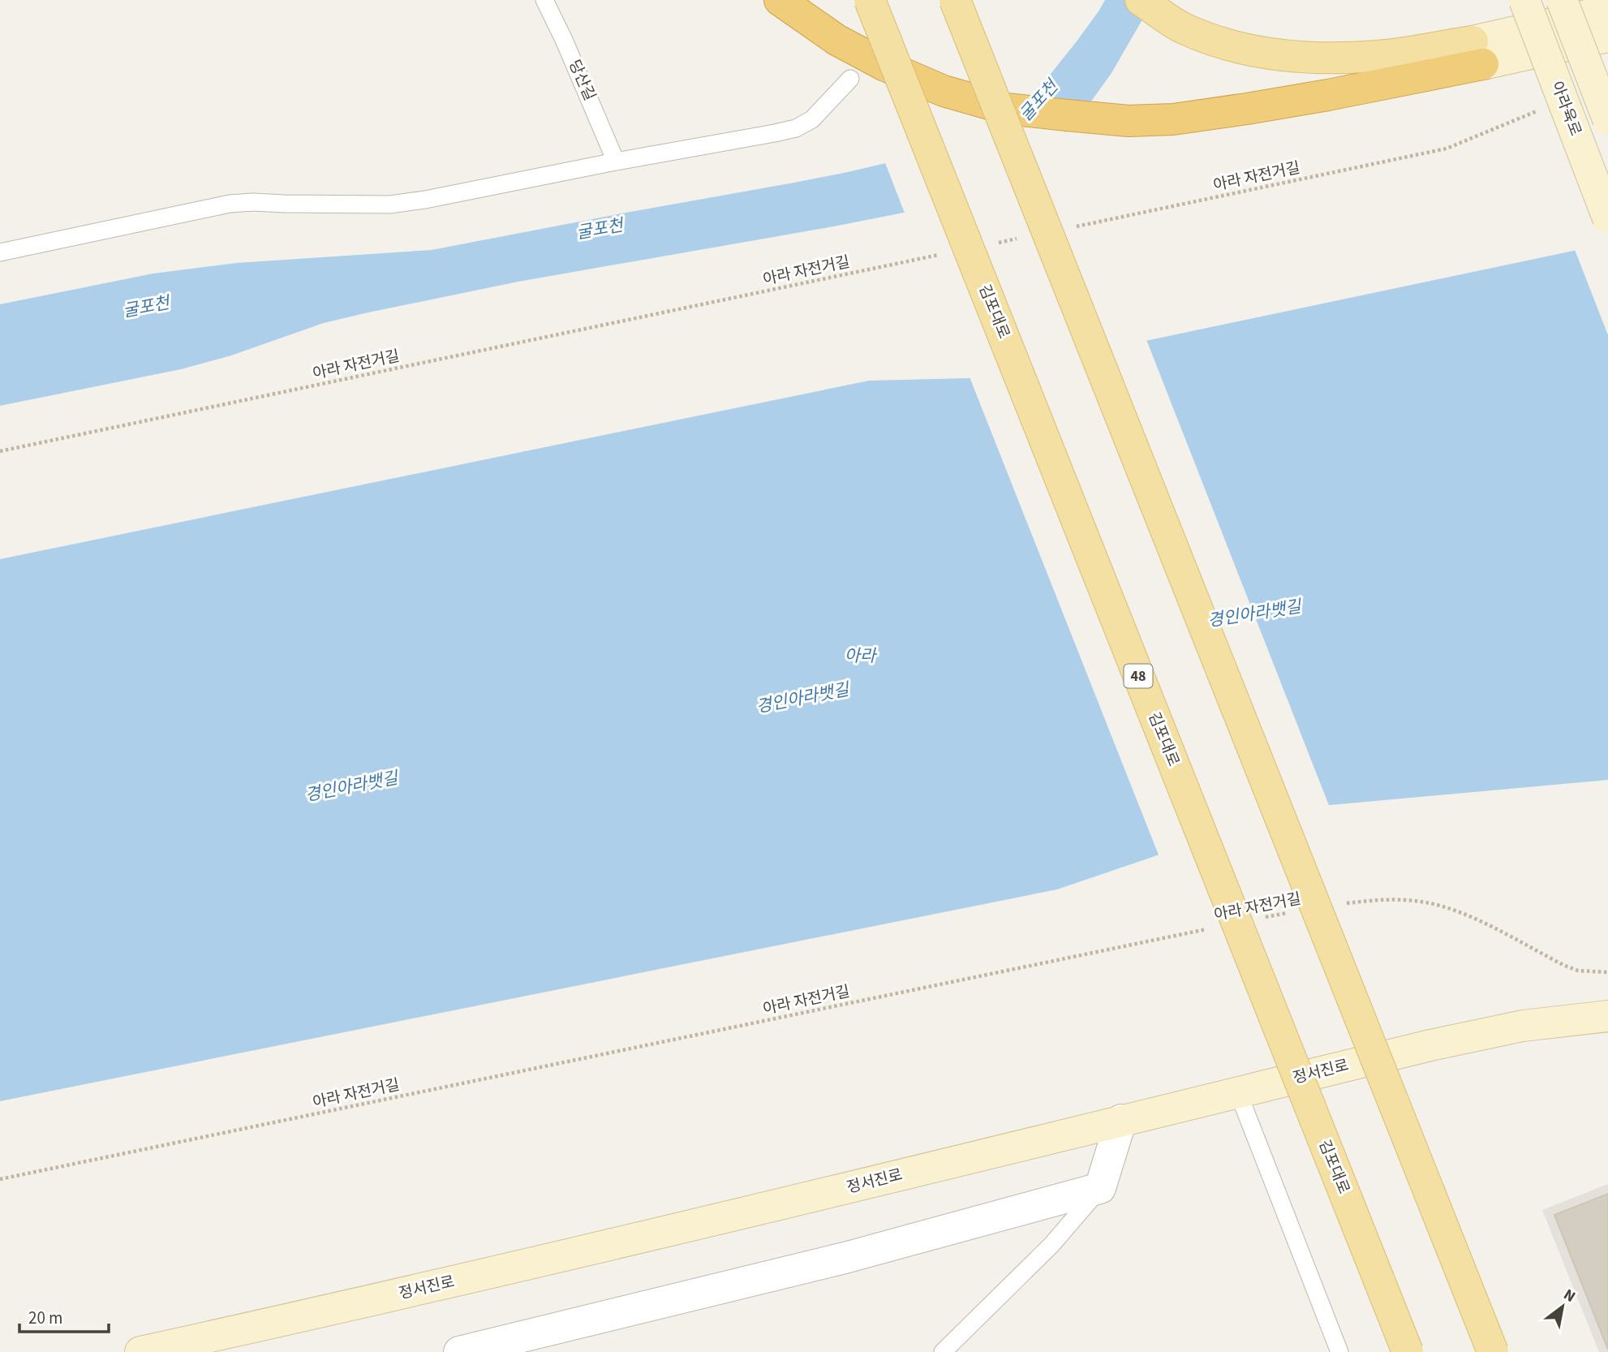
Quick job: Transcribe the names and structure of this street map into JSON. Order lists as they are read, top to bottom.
{
  "streets": {
    "main road": ["김포대로", "48"],
    "street": ["아라육로", "정서진로"],
    "lane": ["당산길"],
    "path": ["아라 자전거길"]
  },
  "water": ["굴포천", "경인아라뱃길", "아라"],
  "scale_bar": "20 m",
  "north": "top right"
}
